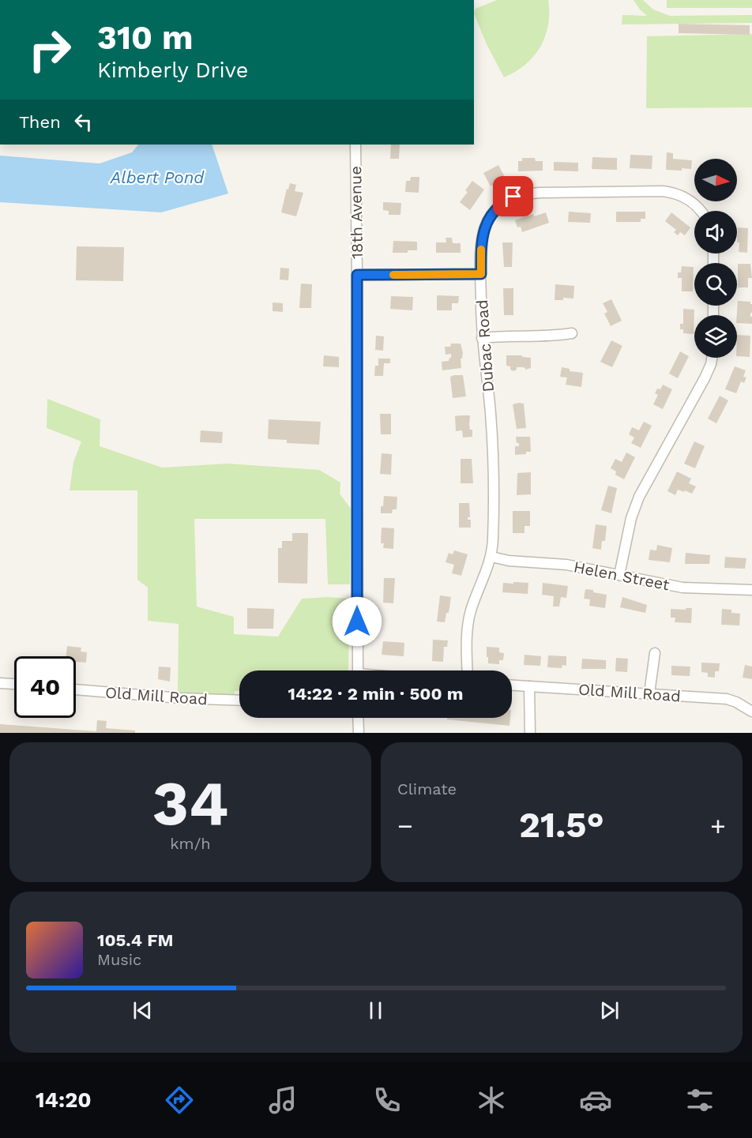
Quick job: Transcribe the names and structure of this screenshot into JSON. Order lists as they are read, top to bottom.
{
  "streets": {
    "street": [
      "18th Avenue",
      "Dubac Road",
      "Helen Street",
      "Old Mill Road"
    ]
  },
  "crossings": [
    ["Dubac Road", "Helen Street"]
  ],
  "water": ["Albert Pond"],
  "north": "right",
  "page": {
    "turn": ["310 m", "Kimberly Drive"],
    "then": "Then",
    "limit": "40",
    "trip": "14:22 · 2 min · 500 m",
    "tile": [
      ["34", "km/h"],
      "Climate"
    ],
    "heat": ["−", "21.5°", "+"],
    "song": ["105.4 FM", "Music"],
    "tabs": "14:20"
  }
}
